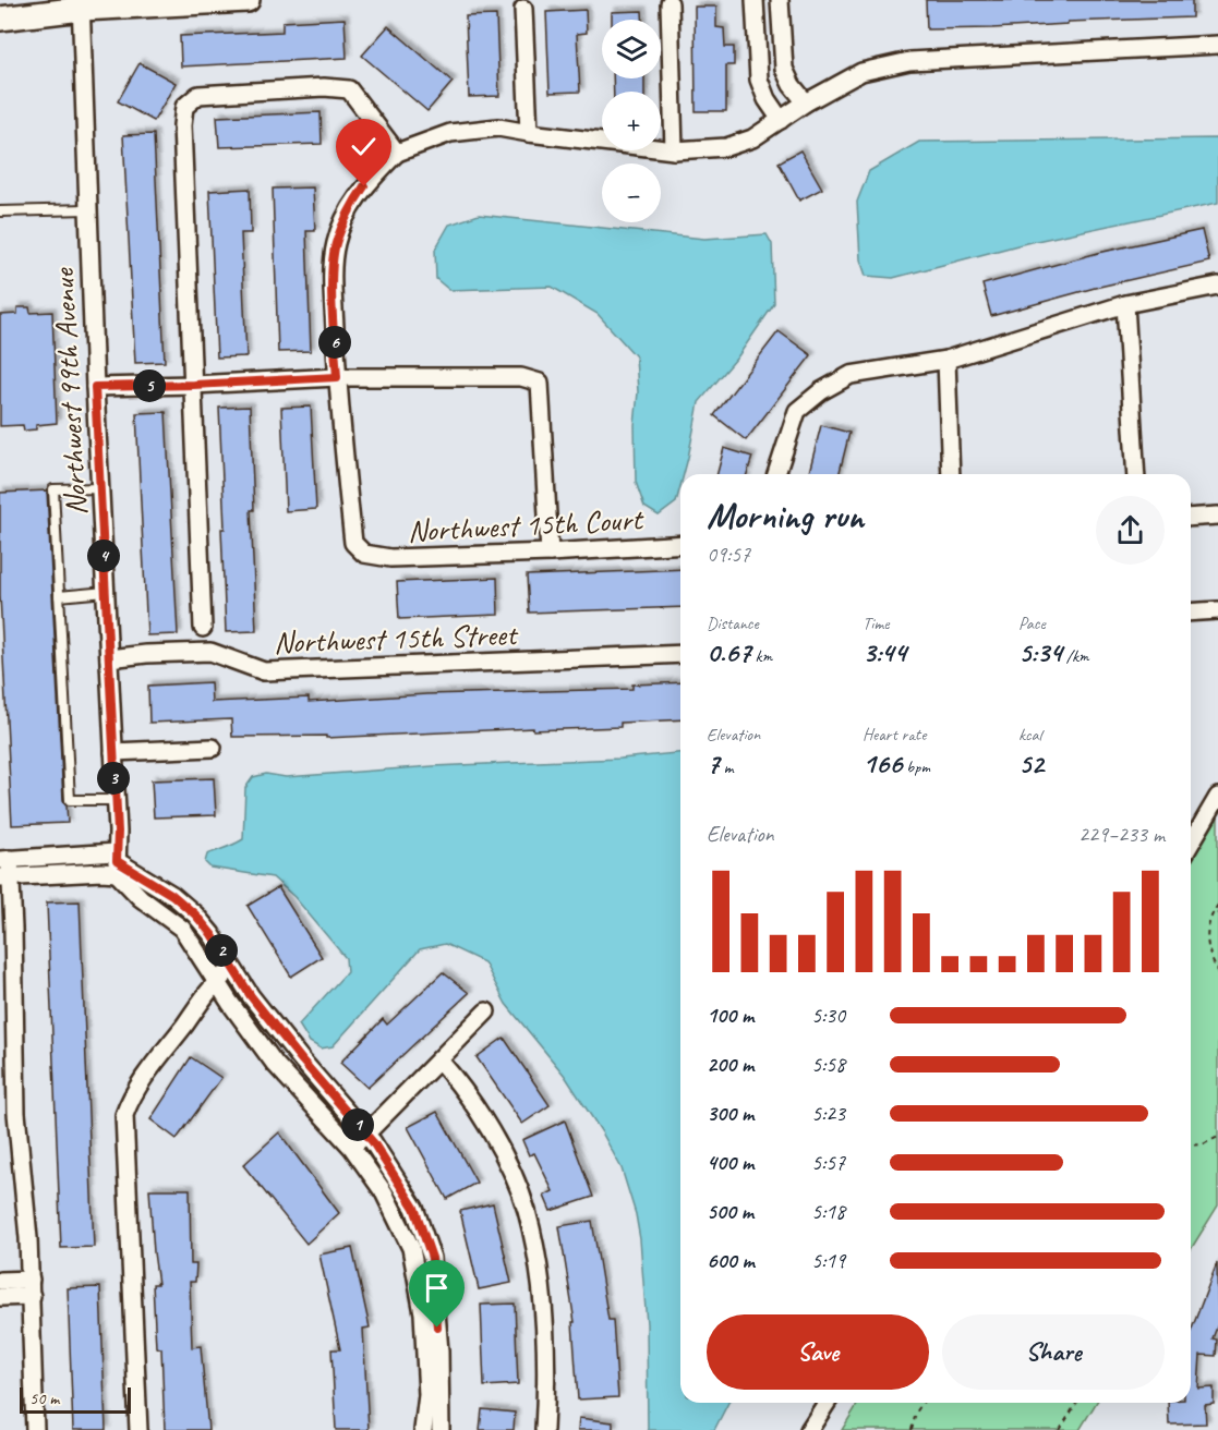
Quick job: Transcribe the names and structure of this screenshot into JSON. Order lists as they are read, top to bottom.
{
  "streets": {
    "street": ["Northwest 99th Avenue", "Northwest 15th Court", "Northwest 15th Street"]
  },
  "crossings": [
    ["Northwest 99th Avenue", "Northwest 15th Street"]
  ],
  "scale_bar": "50 m",
  "page": {
    "map_buttons": ["+", "−"],
    "pins": [
      "6",
      "5",
      "4",
      "3",
      "2",
      "1"
    ],
    "heading": ["Morning run", "09:57"],
    "stats": [
      ["Distance", "0.67 km"],
      ["Time", "3:44"],
      ["Pace", "5:34 /km"],
      ["Elevation", "7 m"],
      ["Heart rate", "166 bpm"],
      ["kcal", "52"]
    ],
    "chart": ["Elevation", "229–233 m"],
    "list": [
      {
        "name": "100 m",
        "note": "5:30"
      },
      {
        "name": "200 m",
        "note": "5:58"
      },
      {
        "name": "300 m",
        "note": "5:23"
      },
      {
        "name": "400 m",
        "note": "5:57"
      },
      {
        "name": "500 m",
        "note": "5:18"
      },
      {
        "name": "600 m",
        "note": "5:19"
      }
    ],
    "buttons": ["Save", "Share"],
    "scale": "50 m"
  }
}
